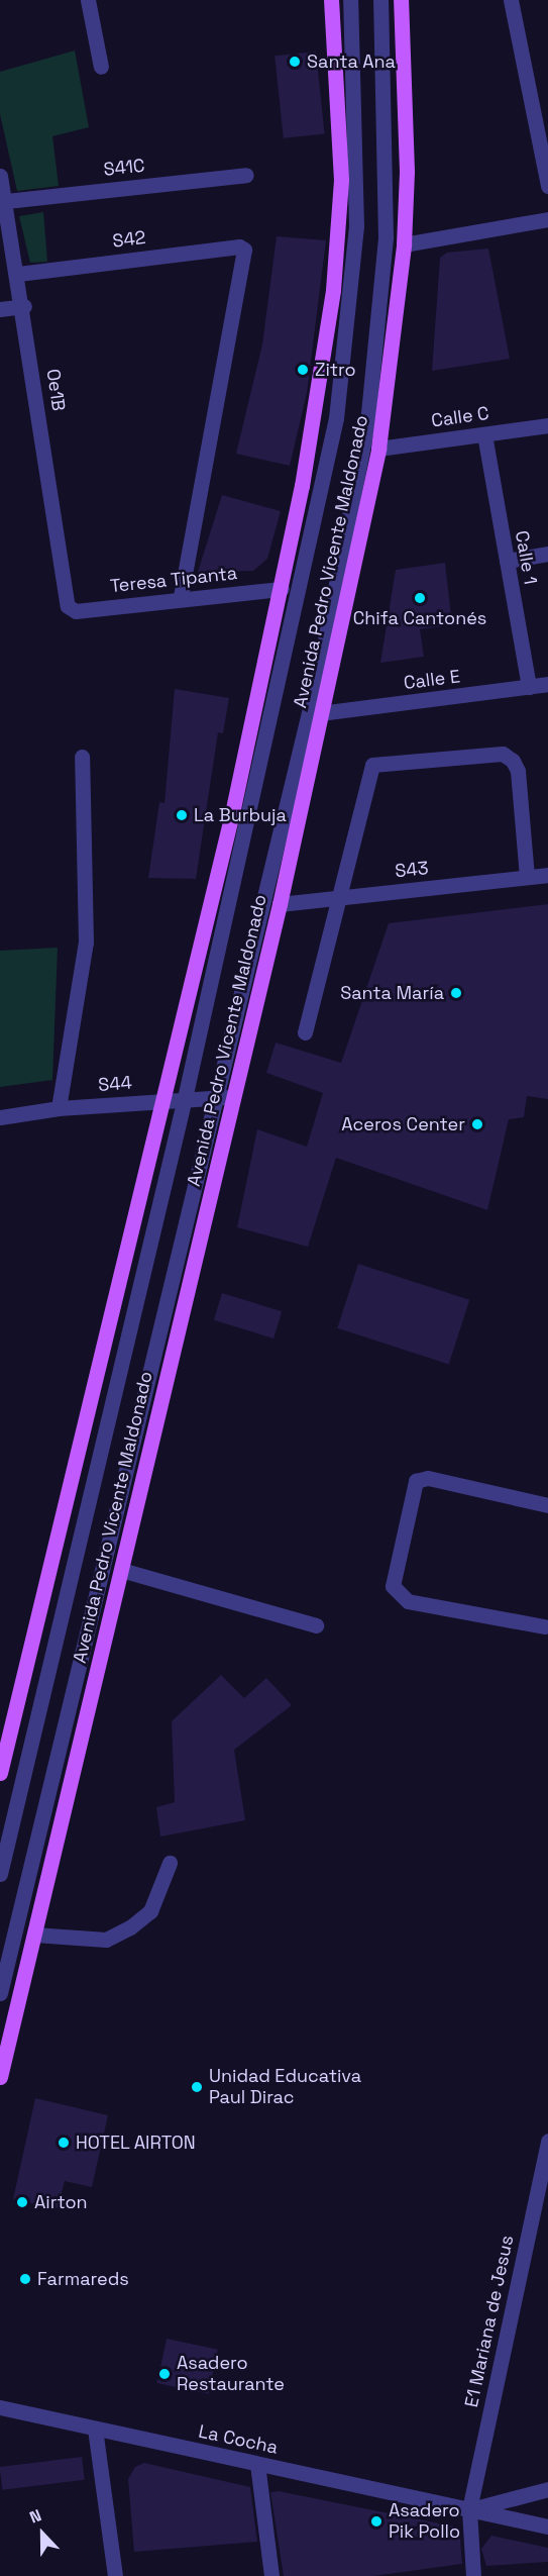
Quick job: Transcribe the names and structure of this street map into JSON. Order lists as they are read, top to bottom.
{
  "streets": {
    "main road": ["Avenida Pedro Vicente Maldonado"],
    "street": [
      "S41C",
      "S42",
      "Oe1B",
      "Calle C",
      "Calle 1",
      "Teresa Tipanta",
      "Calle E",
      "S43",
      "S44",
      "E1 Mariana de Jesus",
      "La Cocha"
    ]
  },
  "crossings": [
    ["S41C", "Oe1B"],
    ["S42", "Oe1B"],
    ["S42", "Teresa Tipanta"],
    ["Oe1B", "Teresa Tipanta"],
    ["Calle C", "Calle 1"],
    ["Calle C", "Avenida Pedro Vicente Maldonado"],
    ["Calle 1", "Calle E"],
    ["Avenida Pedro Vicente Maldonado", "Calle E"],
    ["Avenida Pedro Vicente Maldonado", "S43"],
    ["Avenida Pedro Vicente Maldonado", "S44"],
    ["E1 Mariana de Jesus", "La Cocha"]
  ],
  "places": [
    "Santa Ana",
    "Zitro",
    "Chifa Cantonés",
    "La Burbuja",
    "Santa María",
    "Aceros Center",
    "Unidad Educativa Paul Dirac",
    "HOTEL AIRTON",
    "Airton",
    "Farmareds",
    "Asadero Restaurante",
    "Asadero Pik Pollo"
  ],
  "north": "top"
}
